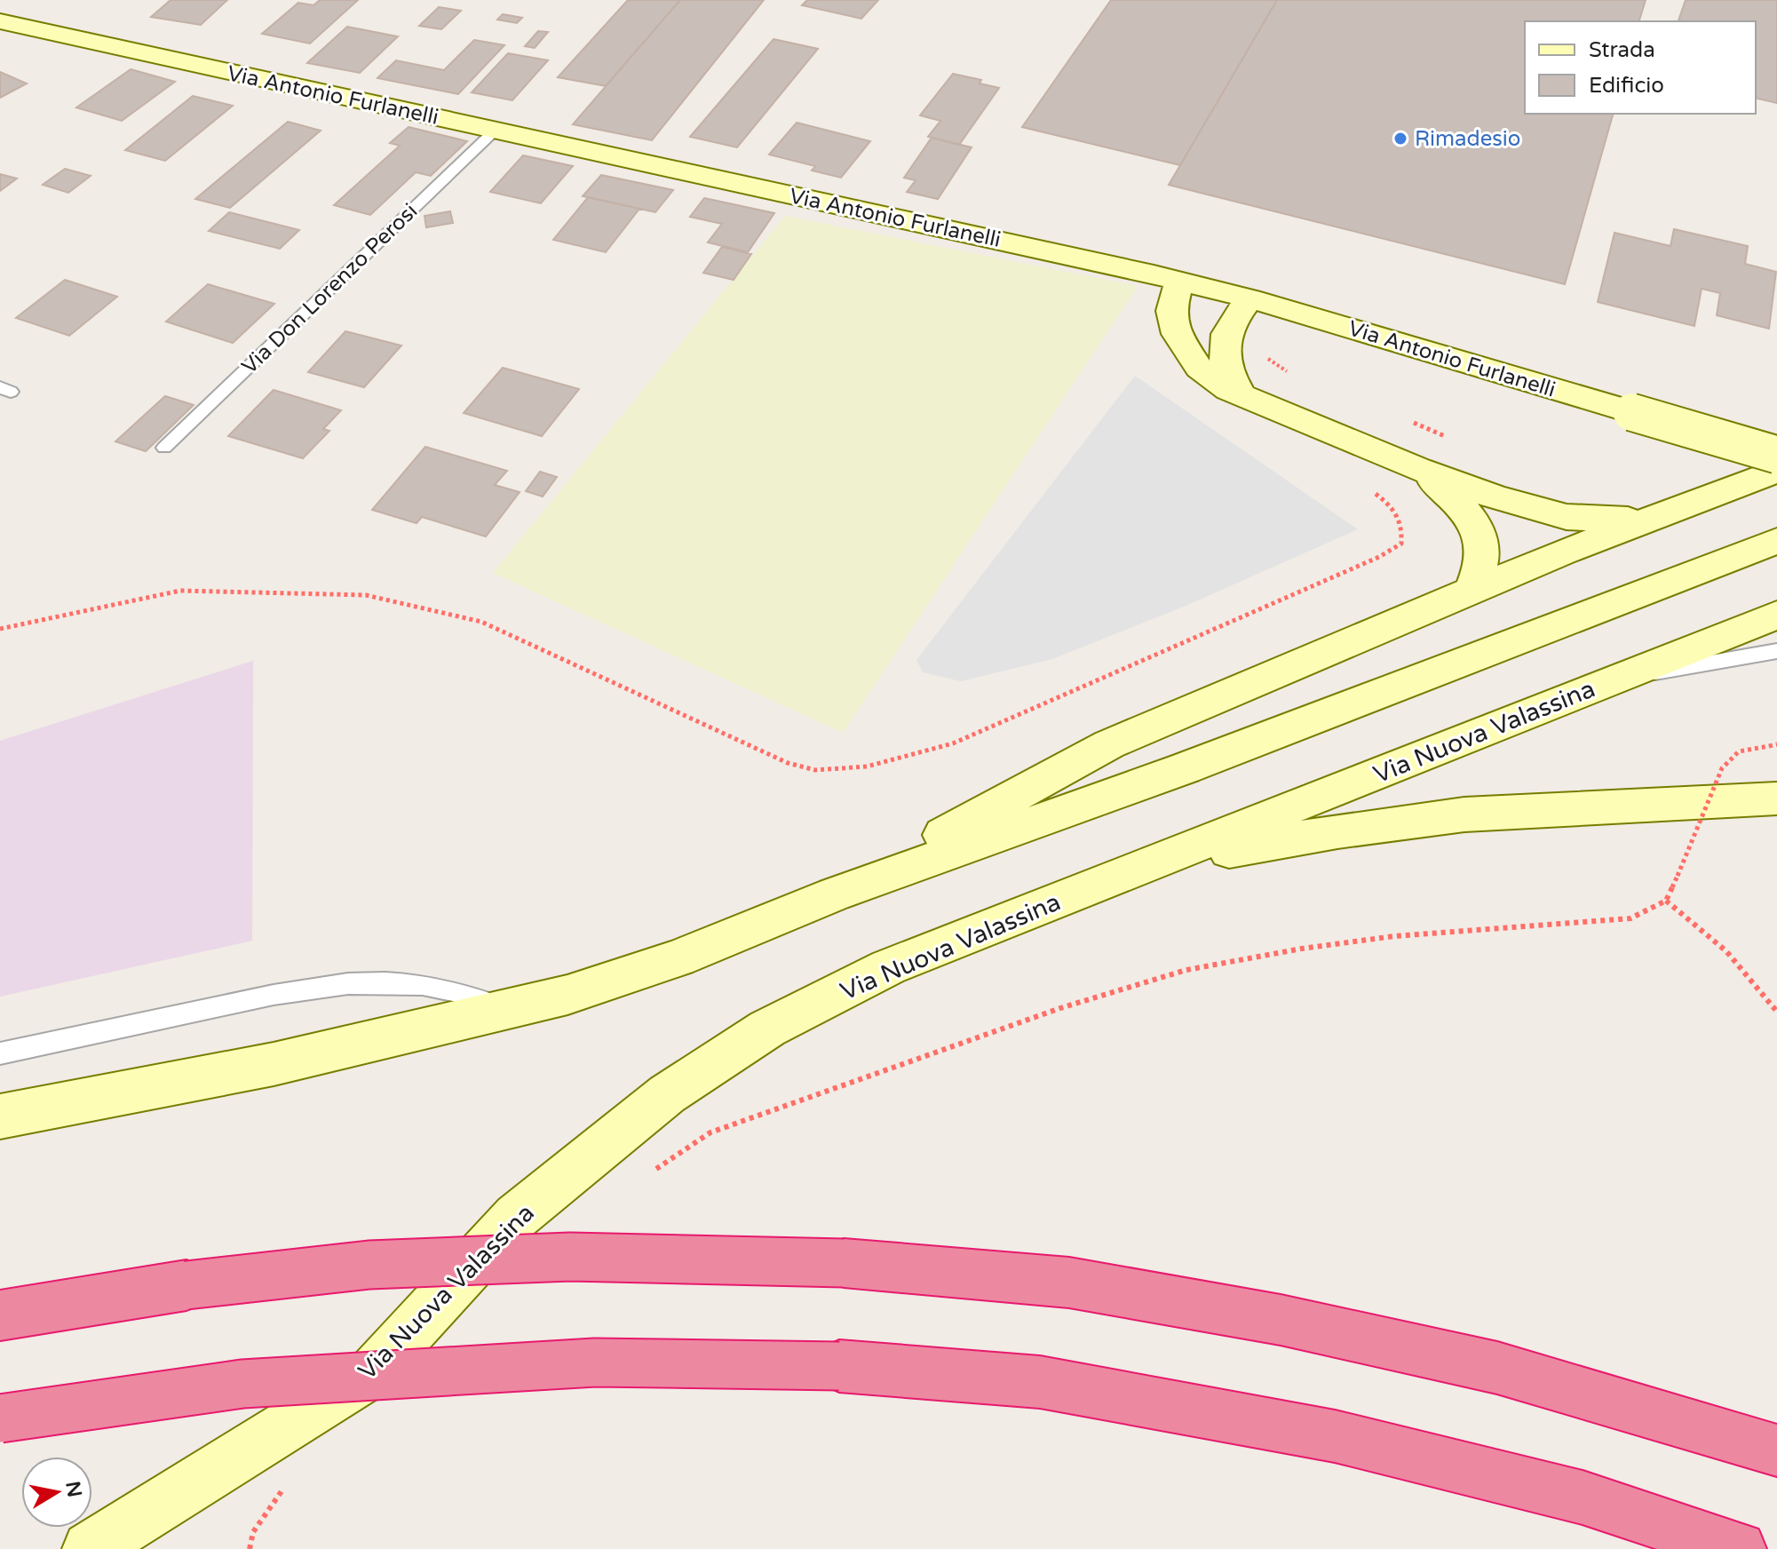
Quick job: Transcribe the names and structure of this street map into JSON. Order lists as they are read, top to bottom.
{
  "streets": {
    "main road": ["Via Antonio Furlanelli", "Via Nuova Valassina"],
    "lane": ["Via Don Lorenzo Perosi"]
  },
  "crossings": [
    ["Via Antonio Furlanelli", "Via Don Lorenzo Perosi"]
  ],
  "places": ["Rimadesio"],
  "legend": ["Strada", "Edificio"],
  "north": "right"
}
